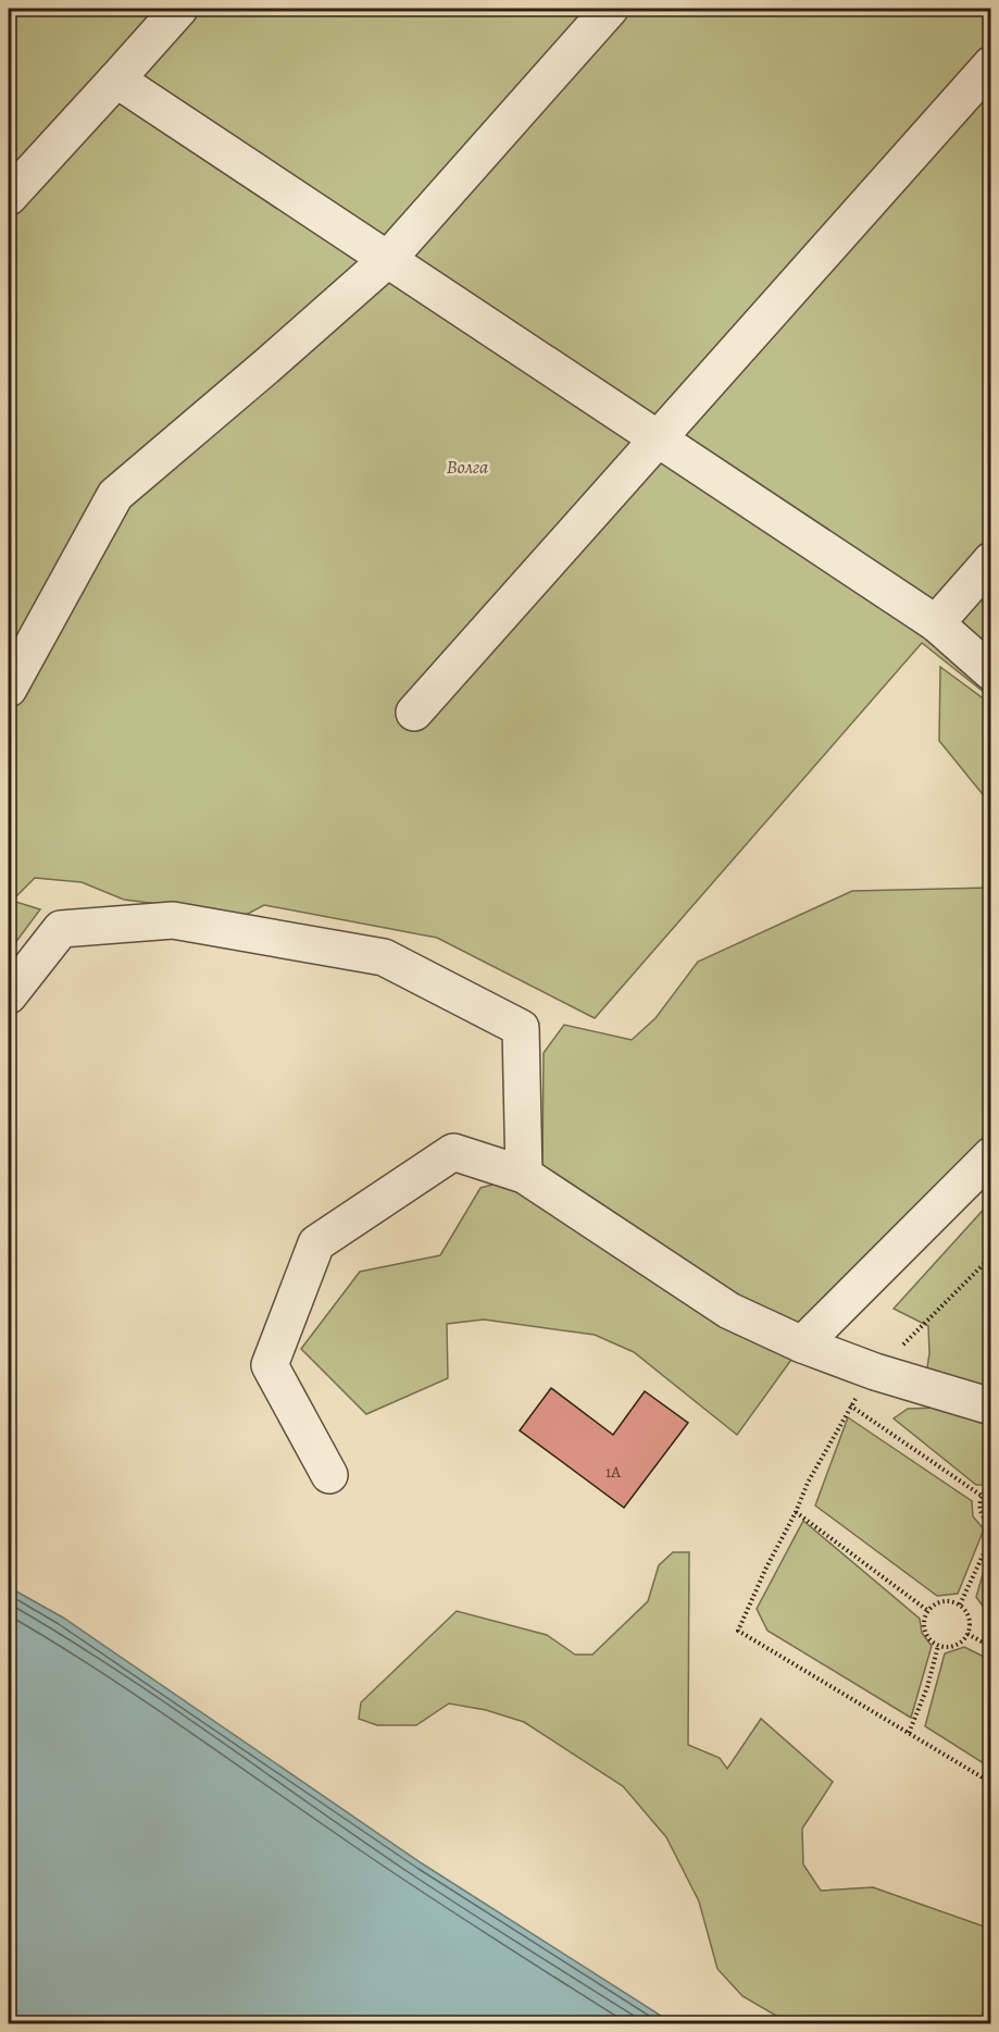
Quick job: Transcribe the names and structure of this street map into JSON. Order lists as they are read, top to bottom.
{
  "parks": ["Волга"],
  "house_numbers": ["1А"]
}
